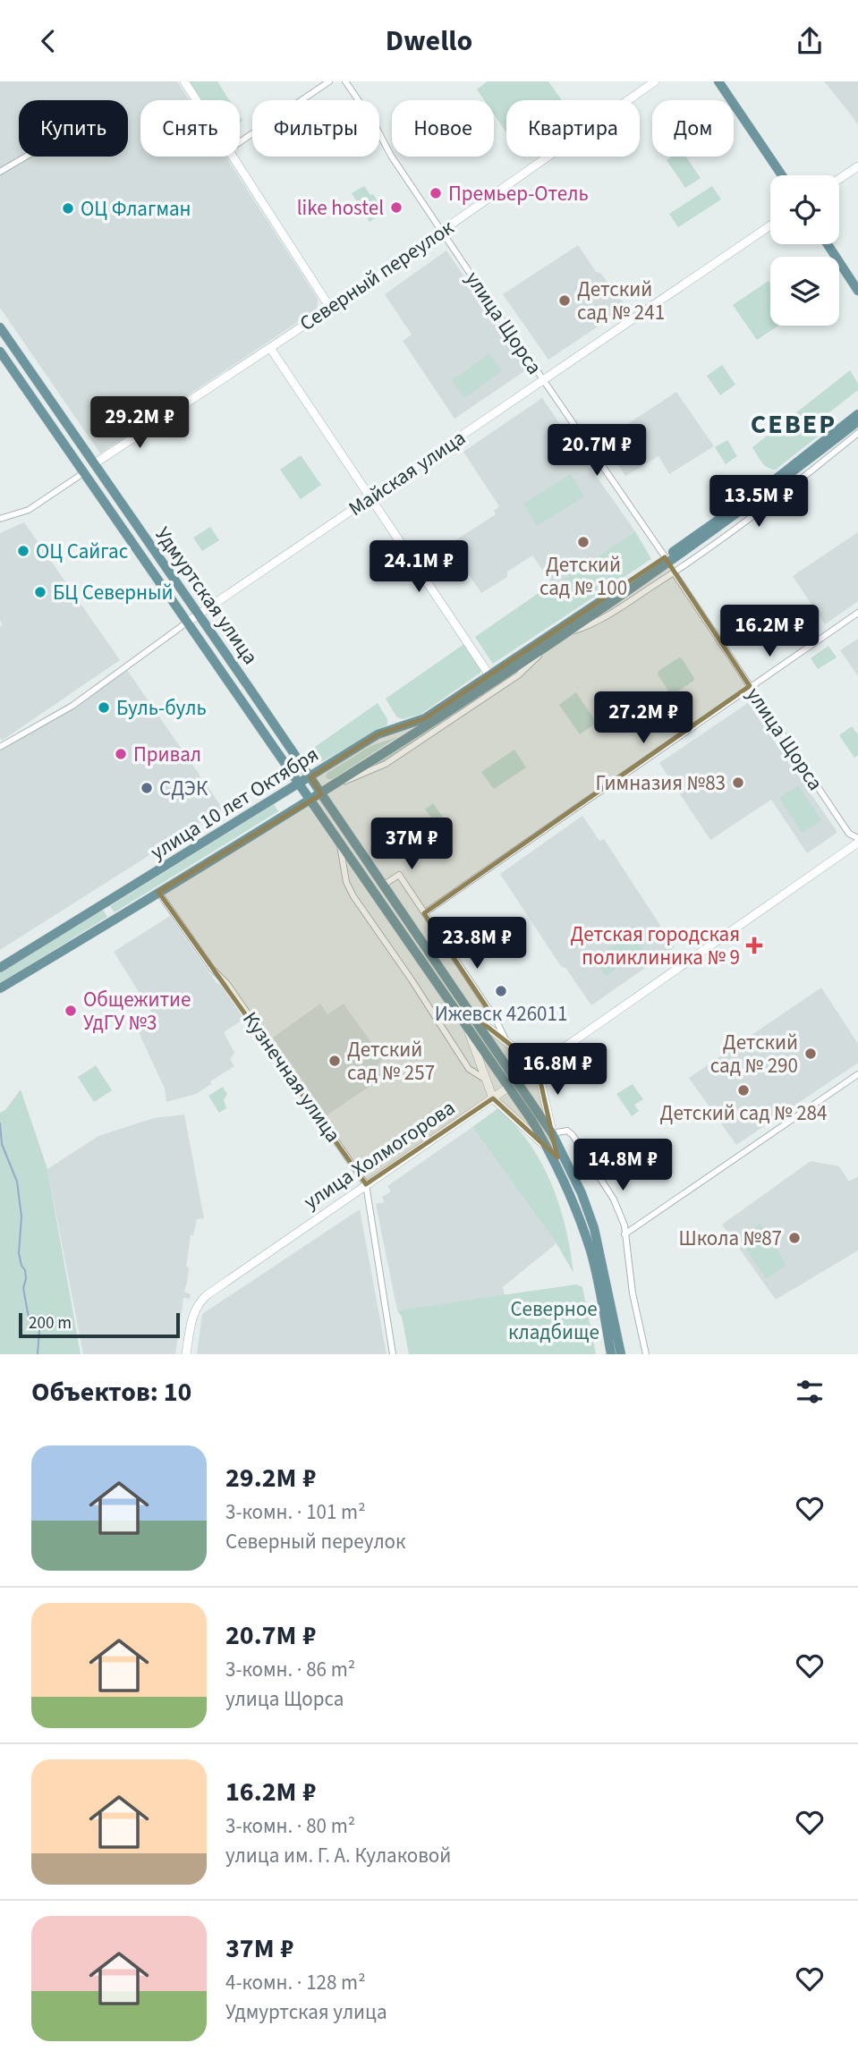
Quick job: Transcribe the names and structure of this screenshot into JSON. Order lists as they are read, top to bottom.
{
  "streets": {
    "main road": ["Удмуртская улица", "улица 10 лет Октября", "улица Холмогорова"],
    "street": [
      "Северный переулок",
      "улица Щорса",
      "Майская улица",
      "Кузнечная улица"
    ]
  },
  "crossings": [
    ["Северный переулок", "улица Щорса"],
    ["Северный переулок", "Удмуртская улица"],
    ["улица Щорса", "Майская улица"],
    ["улица Щорса", "улица 10 лет Октября"],
    ["улица Щорса", "улица Холмогорова"],
    ["Майская улица", "Удмуртская улица"],
    ["Удмуртская улица", "улица 10 лет Октября"],
    ["Удмуртская улица", "улица Холмогорова"],
    ["улица 10 лет Октября", "Кузнечная улица"],
    ["Кузнечная улица", "улица Холмогорова"]
  ],
  "districts": ["СЕВЕР"],
  "parks": ["Северное кладбище"],
  "places": {
    "other": [
      "Премьер-Отель",
      "like hostel",
      "ОЦ Флагман",
      "Детский сад № 241",
      "Детский сад № 100",
      "ОЦ Сайгас",
      "БЦ Северный",
      "Буль-буль",
      "Привал",
      "Гимназия №83",
      "СДЭК",
      "Ижевск 426011",
      "Общежитие УдГУ №3",
      "Детский сад № 290",
      "Детский сад № 257",
      "Детский сад № 284",
      "Школа №87"
    ],
    "health": ["Детская городская поликлиника № 9"]
  },
  "scale_bar": "200 m",
  "page": {
    "header": "Dwello",
    "chip": [
      "Купить",
      "Снять",
      "Фильтры",
      "Новое",
      "Квартира",
      "Дом"
    ],
    "price": [
      "29.2M ₽",
      "20.7M ₽",
      "13.5M ₽",
      "24.1M ₽",
      "16.2M ₽",
      "27.2M ₽",
      "37M ₽",
      "23.8M ₽",
      "16.8M ₽",
      "14.8M ₽"
    ],
    "scale": "200 m",
    "heading": "Объектов: 10",
    "list": [
      {
        "name": "29.2M ₽",
        "note": "3-комн. · 101 m² · Северный переулок"
      },
      {
        "name": "20.7M ₽",
        "note": "3-комн. · 86 m² · улица Щорса"
      },
      {
        "name": "16.2M ₽",
        "note": "3-комн. · 80 m² · улица им. Г. А. Кулаковой"
      },
      {
        "name": "37M ₽",
        "note": "4-комн. · 128 m² · Удмуртская улица"
      }
    ]
  }
}
